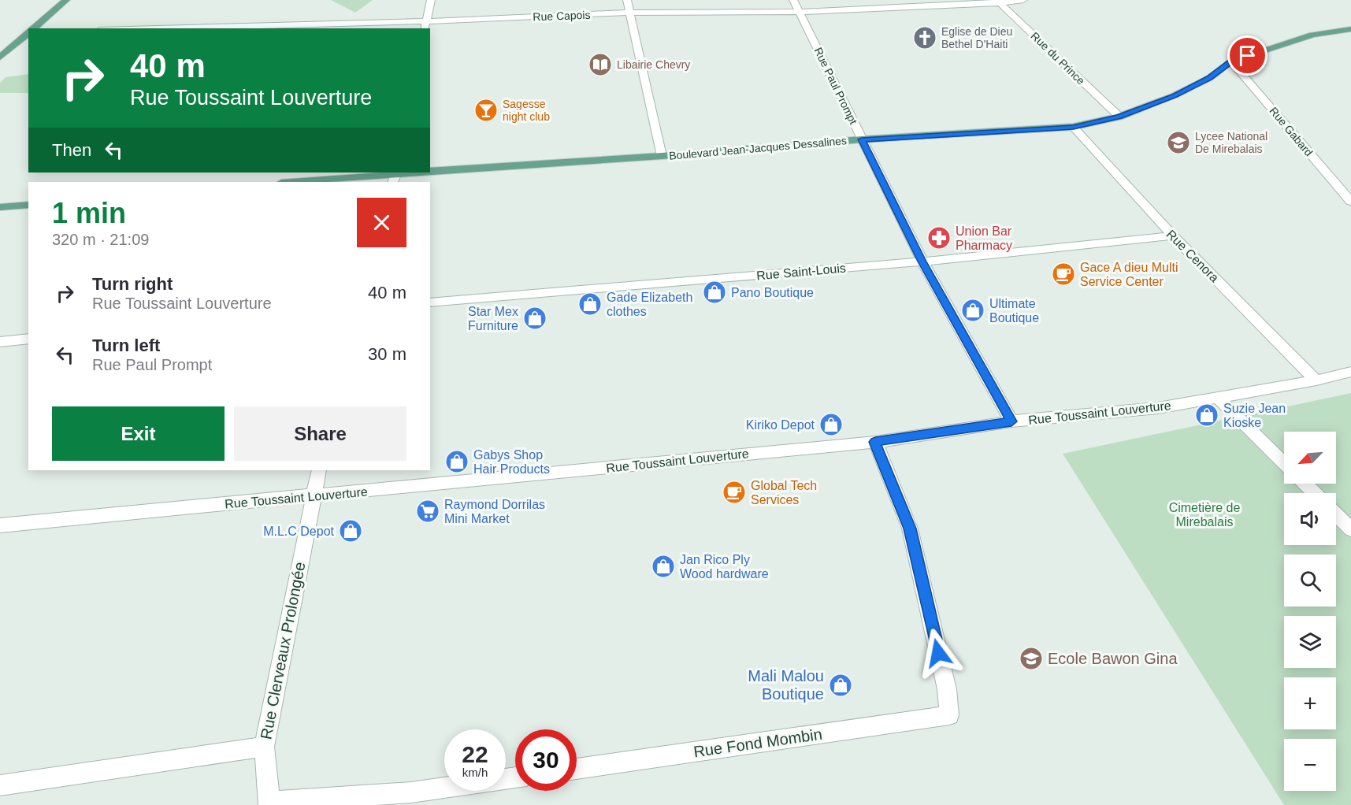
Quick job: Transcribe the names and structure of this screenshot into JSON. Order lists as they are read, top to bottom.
{
  "streets": {
    "main road": ["Boulevard Jean-Jacques Dessalines"],
    "street": [
      "Rue Capois",
      "Rue du Prince",
      "Rue Paul Prompt",
      "Rue Gabard",
      "Rue Cenora",
      "Rue Saint-Louis",
      "Rue Toussaint Louverture",
      "Rue Clerveaux Prolongée",
      "Rue Fond Mombin"
    ]
  },
  "crossings": [
    ["Rue Capois", "Rue du Prince"],
    ["Rue Capois", "Rue Paul Prompt"],
    ["Rue du Prince", "Boulevard Jean-Jacques Dessalines"],
    ["Rue Paul Prompt", "Boulevard Jean-Jacques Dessalines"],
    ["Rue Paul Prompt", "Rue Saint-Louis"],
    ["Rue Paul Prompt", "Rue Toussaint Louverture"],
    ["Rue Gabard", "Boulevard Jean-Jacques Dessalines"],
    ["Boulevard Jean-Jacques Dessalines", "Rue Cenora"],
    ["Rue Cenora", "Rue Saint-Louis"],
    ["Rue Cenora", "Rue Toussaint Louverture"],
    ["Rue Toussaint Louverture", "Rue Clerveaux Prolongée"],
    ["Rue Toussaint Louverture", "Rue Fond Mombin"]
  ],
  "parks": ["Cimetière de Mirebalais"],
  "places": {
    "church": ["Eglise de Dieu Bethel D'Haiti"],
    "library": ["Libairie Chevry"],
    "bar": ["Sagesse night club"],
    "school or university": ["Lycee National De Mirebalais", "Ecole Bawon Gina"],
    "pharmacy": ["Union Bar Pharmacy"],
    "cafe": ["Gace A dieu Multi Service Center", "Global Tech Services"],
    "shop": [
      "Pano Boutique",
      "Gade Elizabeth clothes",
      "Ultimate Boutique",
      "Star Mex Furniture",
      "Suzie Jean Kioske",
      "Kiriko Depot",
      "Gabys Shop Hair Products",
      "M.L.C Depot",
      "Jan Rico Ply Wood hardware",
      "Mali Malou Boutique"
    ],
    "supermarket": ["Raymond Dorrilas Mini Market"]
  },
  "north": "bottom left",
  "page": {
    "turn": ["40 m", "Rue Toussaint Louverture"],
    "then": "Then",
    "heading": ["1 min", "320 m · 21:09"],
    "list": [
      {
        "name": "Turn right",
        "note": "Rue Toussaint Louverture",
        "value": "40 m"
      },
      {
        "name": "Turn left",
        "note": "Rue Paul Prompt",
        "value": "30 m"
      }
    ],
    "buttons": ["Exit", "Share"],
    "map_buttons": ["+", "−"],
    "speed": "22 km/h",
    "limit": "30"
  }
}
